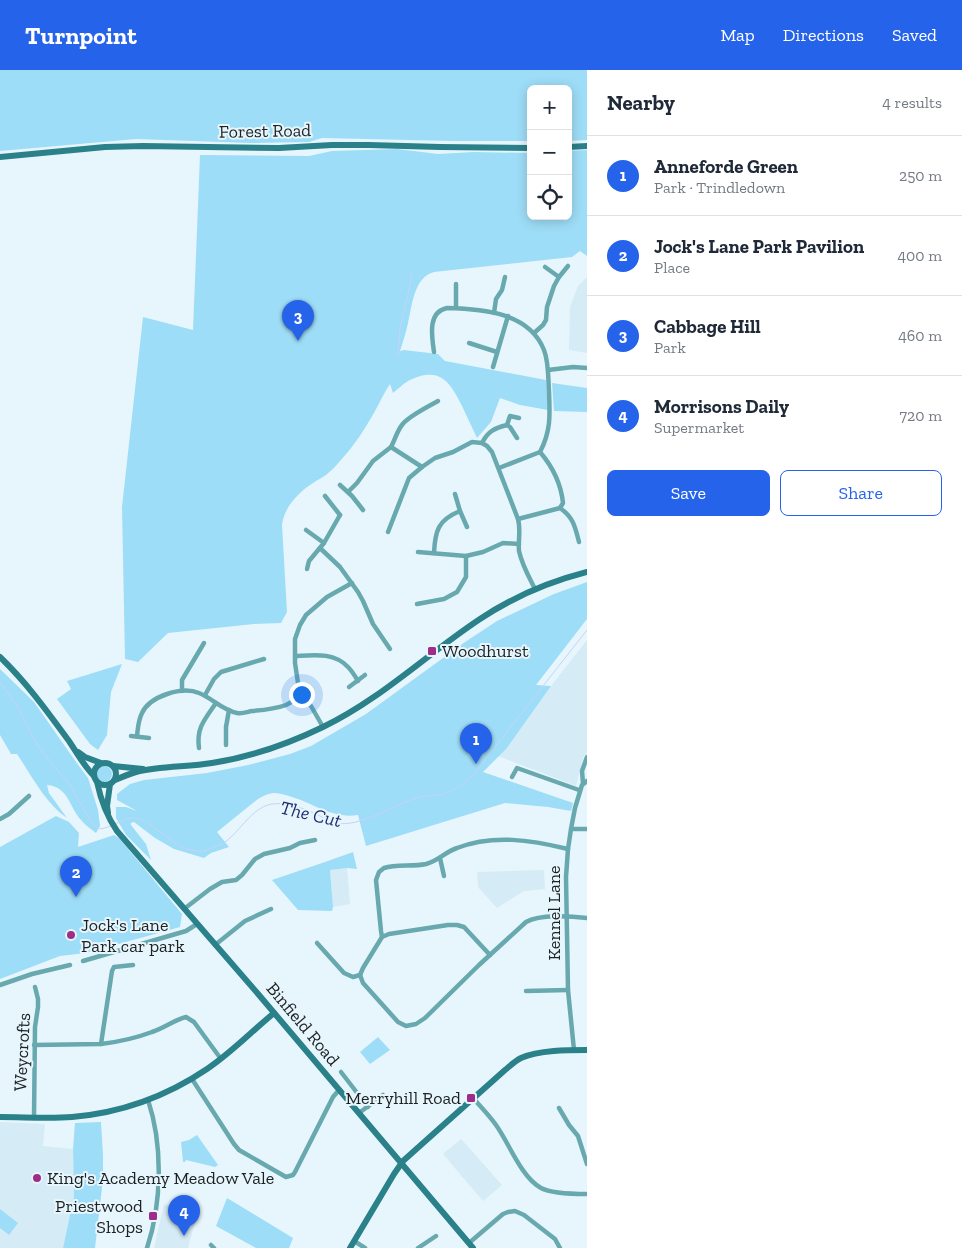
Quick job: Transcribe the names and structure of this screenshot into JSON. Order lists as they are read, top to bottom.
{
  "streets": {
    "main road": ["Forest Road", "Binfield Road"],
    "street": ["Kennel Lane", "Weycrofts"]
  },
  "water": ["The Cut"],
  "places": {
    "transit": ["Woodhurst", "Merryhill Road", "Priestwood Shops"],
    "other": ["Jock's Lane Park car park", "King's Academy Meadow Vale"]
  },
  "page": {
    "header": "Turnpoint",
    "nav": ["Map", "Directions", "Saved"],
    "heading": ["Nearby", "4 results"],
    "map_buttons": ["+", "−"],
    "list": [
      {
        "mark": "1",
        "name": "Anneforde Green",
        "note": "Park · Trindledown",
        "value": "250 m"
      },
      {
        "mark": "2",
        "name": "Jock's Lane Park Pavilion",
        "note": "Place",
        "value": "400 m"
      },
      {
        "mark": "3",
        "name": "Cabbage Hill",
        "note": "Park",
        "value": "460 m"
      },
      {
        "mark": "4",
        "name": "Morrisons Daily",
        "note": "Supermarket",
        "value": "720 m"
      }
    ],
    "pins": [
      "3",
      "1",
      "2",
      "4"
    ],
    "buttons": ["Save", "Share"]
  }
}
